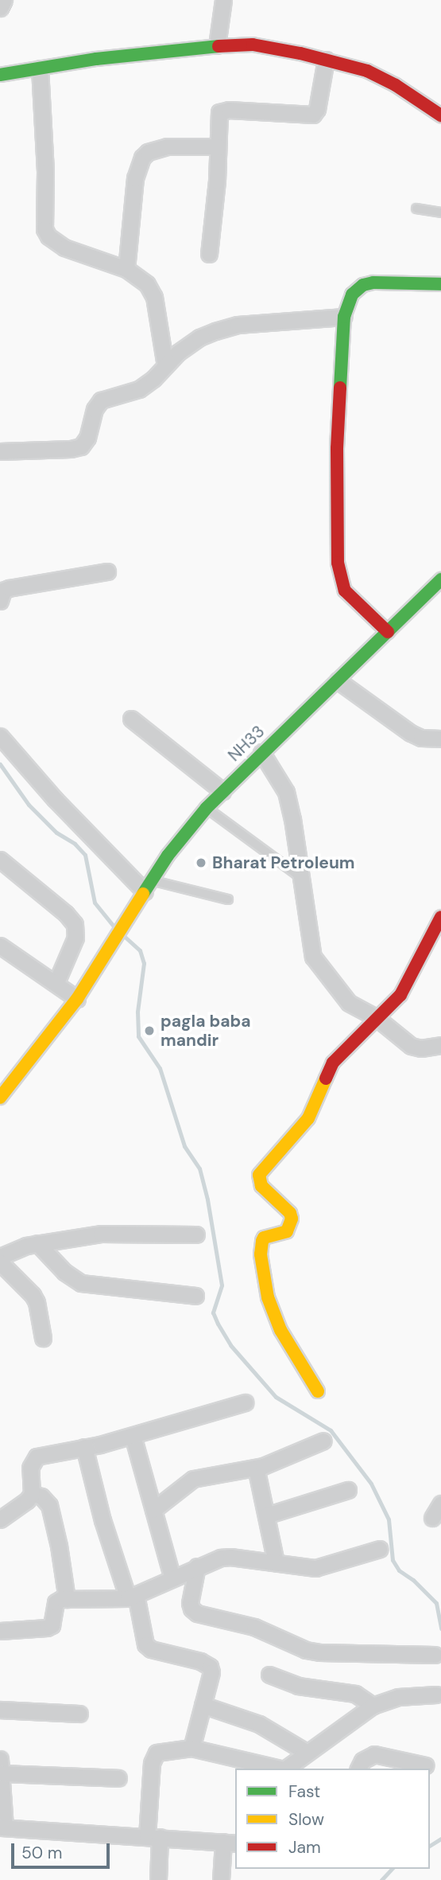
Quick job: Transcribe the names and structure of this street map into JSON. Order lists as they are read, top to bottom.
{
  "streets": {
    "street": ["NH33"]
  },
  "places": ["Bharat Petroleum", "pagla baba mandir"],
  "legend": ["Fast", "Slow", "Jam"],
  "scale_bar": "50 m"
}
